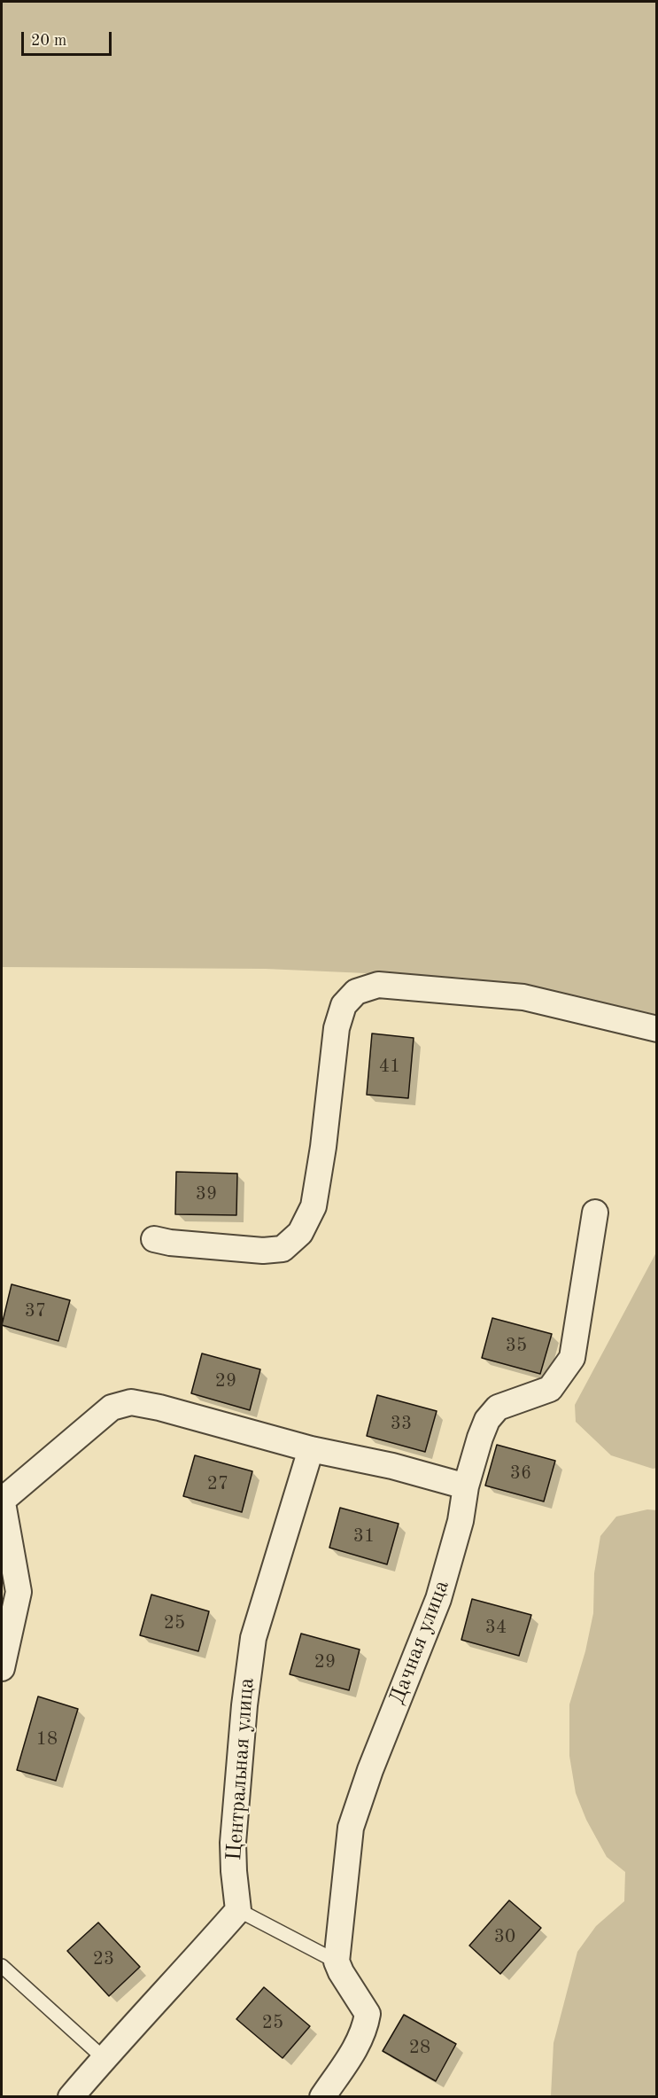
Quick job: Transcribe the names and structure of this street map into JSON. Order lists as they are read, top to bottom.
{
  "streets": {
    "street": ["Дачная улица", "Центральная улица"]
  },
  "house_numbers": [
    "41",
    "39",
    "37",
    "35",
    "29",
    "33",
    "36",
    "27",
    "31",
    "25",
    "34",
    "29",
    "18",
    "30",
    "23",
    "25",
    "28"
  ],
  "scale_bar": "20 m"
}
